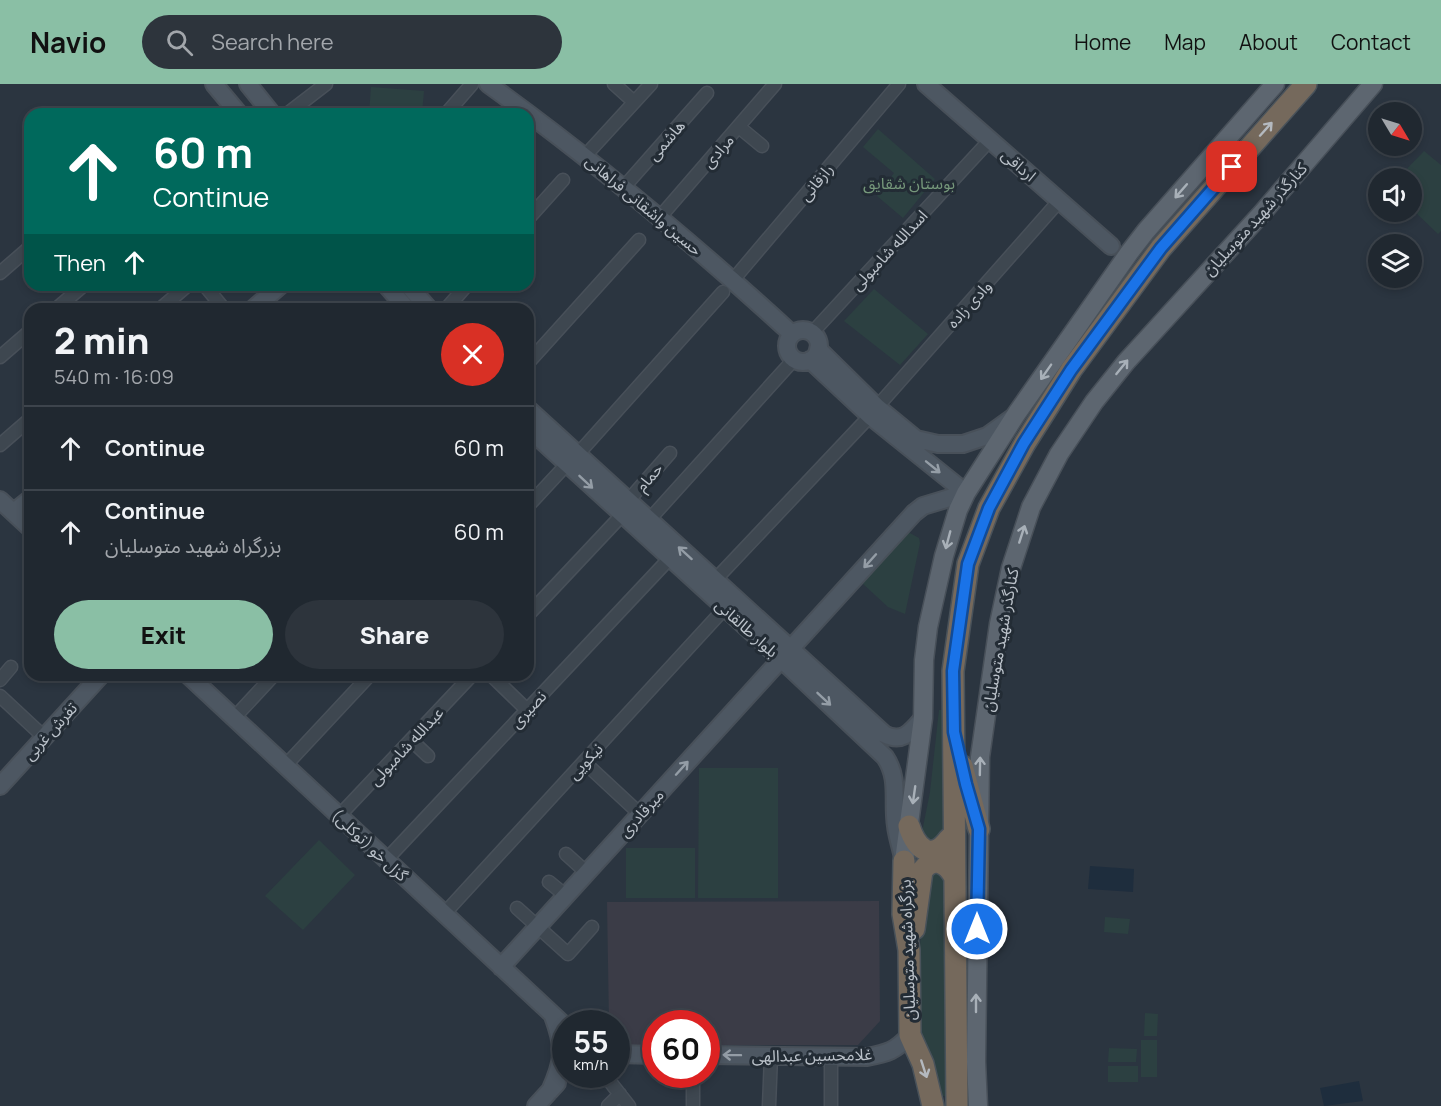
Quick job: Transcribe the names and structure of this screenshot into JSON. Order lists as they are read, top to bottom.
{
  "streets": {
    "highway": ["بزرگراه شهید متوسلیان"],
    "main road": ["کنارگذر شهید متوسلیان"],
    "street": [
      "هاشمی",
      "مرادی",
      "ارداقی",
      "رازقانی",
      "حسین واشقانی فراهانی",
      "اسدالله شامبولی",
      "وادی زاده",
      "حمام",
      "بلوار طالقانی",
      "نصیری",
      "تفرش غربی",
      "عبدالله شامبولی",
      "نیکویی",
      "میرقادری",
      "گزل خو (توکلی)",
      "غلامحسین عبدالهی"
    ]
  },
  "crossings": [
    ["هاشمی", "حسین واشقانی فراهانی"],
    ["مرادی", "حسین واشقانی فراهانی"],
    ["ارداقی", "اسدالله شامبولی"],
    ["ارداقی", "وادی زاده"],
    ["رازقانی", "حسین واشقانی فراهانی"],
    ["رازقانی", "بلوار طالقانی"],
    ["حسین واشقانی فراهانی", "اسدالله شامبولی"],
    ["وادی زاده", "بلوار طالقانی"],
    ["حمام", "بلوار طالقانی"],
    ["بلوار طالقانی", "نصیری"],
    ["بلوار طالقانی", "نیکویی"],
    ["بلوار طالقانی", "میرقادری"],
    ["بلوار طالقانی", "بزرگراه شهید متوسلیان"],
    ["نصیری", "گزل خو (توکلی)"],
    ["عبدالله شامبولی", "گزل خو (توکلی)"],
    ["نیکویی", "گزل خو (توکلی)"],
    ["میرقادری", "گزل خو (توکلی)"],
    ["بزرگراه شهید متوسلیان", "غلامحسین عبدالهی"]
  ],
  "parks": ["بوستان شقایق"],
  "north": "bottom right",
  "page": {
    "header": "Navio",
    "search": "Search here",
    "nav": [
      "Home",
      "Map",
      "About",
      "Contact"
    ],
    "turn": ["60 m", "Continue"],
    "then": "Then",
    "heading": ["2 min", "540 m · 16:09"],
    "list": [
      {
        "name": "Continue",
        "value": "60 m"
      },
      {
        "name": "Continue",
        "note": "بزرگراه شهید متوسلیان",
        "value": "60 m"
      }
    ],
    "buttons": ["Exit", "Share"],
    "speed": "55 km/h",
    "limit": "60"
  }
}
